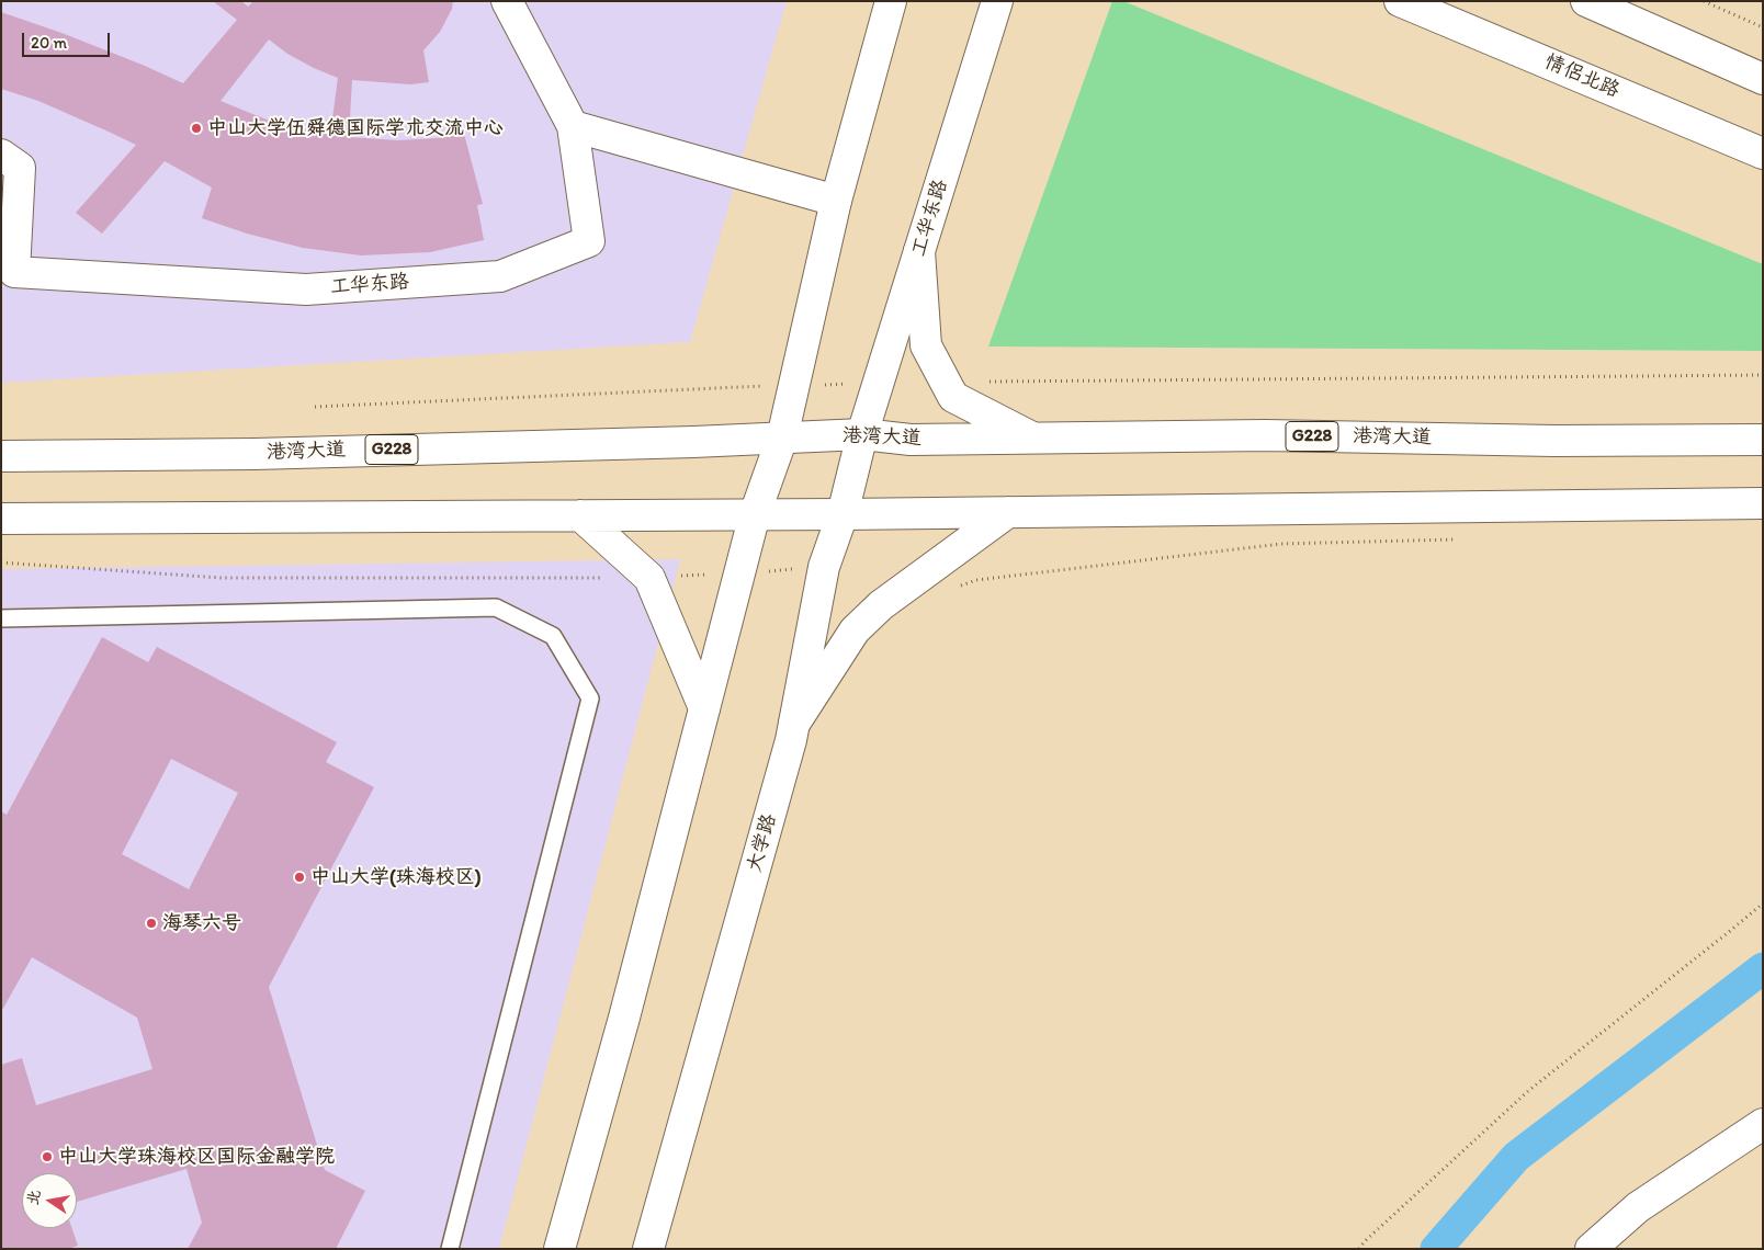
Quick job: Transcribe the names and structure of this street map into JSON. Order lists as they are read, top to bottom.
{
  "streets": {
    "main road": [
      "情侶北路",
      "工华东路",
      "G228",
      "港湾大道",
      "大学路"
    ]
  },
  "crossings": [
    ["工华东路", "港湾大道"],
    ["工华东路", "大学路"],
    ["港湾大道", "大学路"]
  ],
  "places": [
    "中山大学伍舜德国际学术交流中心",
    "中山大学(珠海校区)",
    "海琴六号",
    "中山大学珠海校区国际金融学院"
  ],
  "scale_bar": "20 m",
  "north": "left"
}
